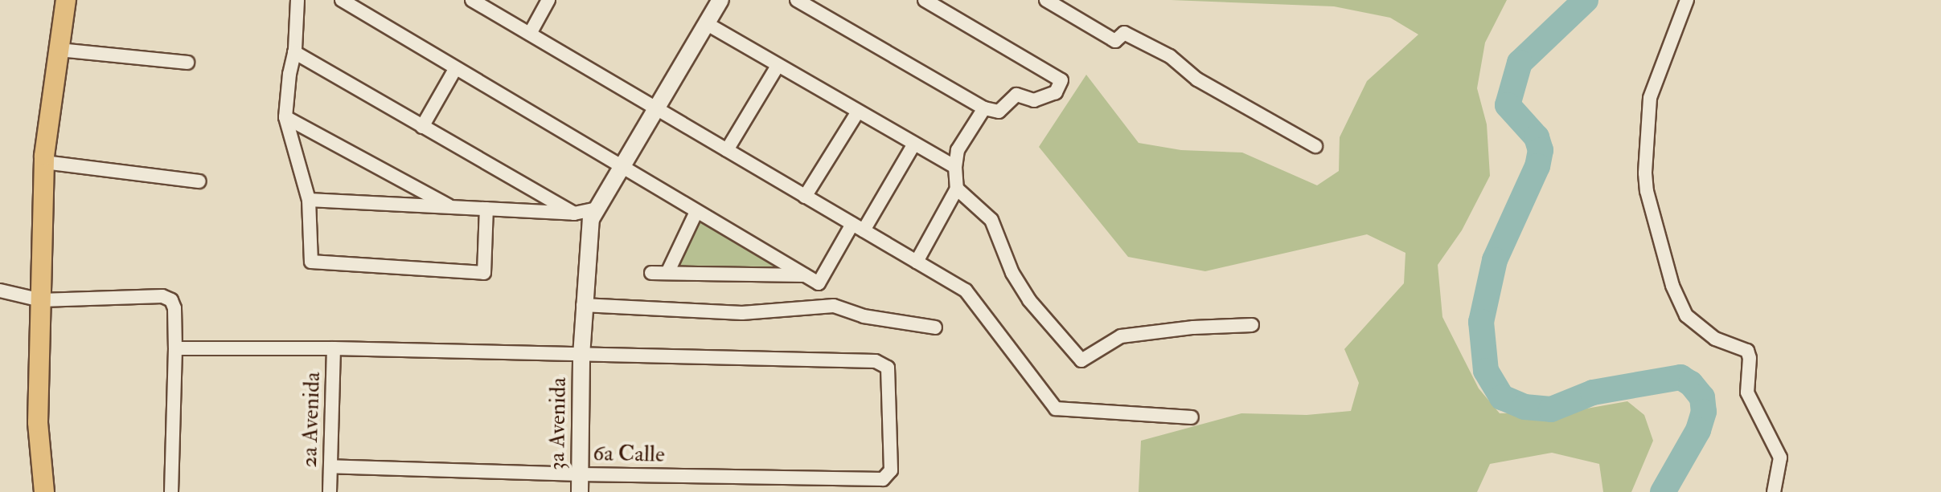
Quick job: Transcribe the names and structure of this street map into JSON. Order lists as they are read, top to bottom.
{
  "streets": {
    "street": ["2a Avenida", "3a Avenida", "6a Calle"]
  },
  "crossings": [
    ["2a Avenida", "6a Calle"],
    ["3a Avenida", "6a Calle"]
  ]
}
